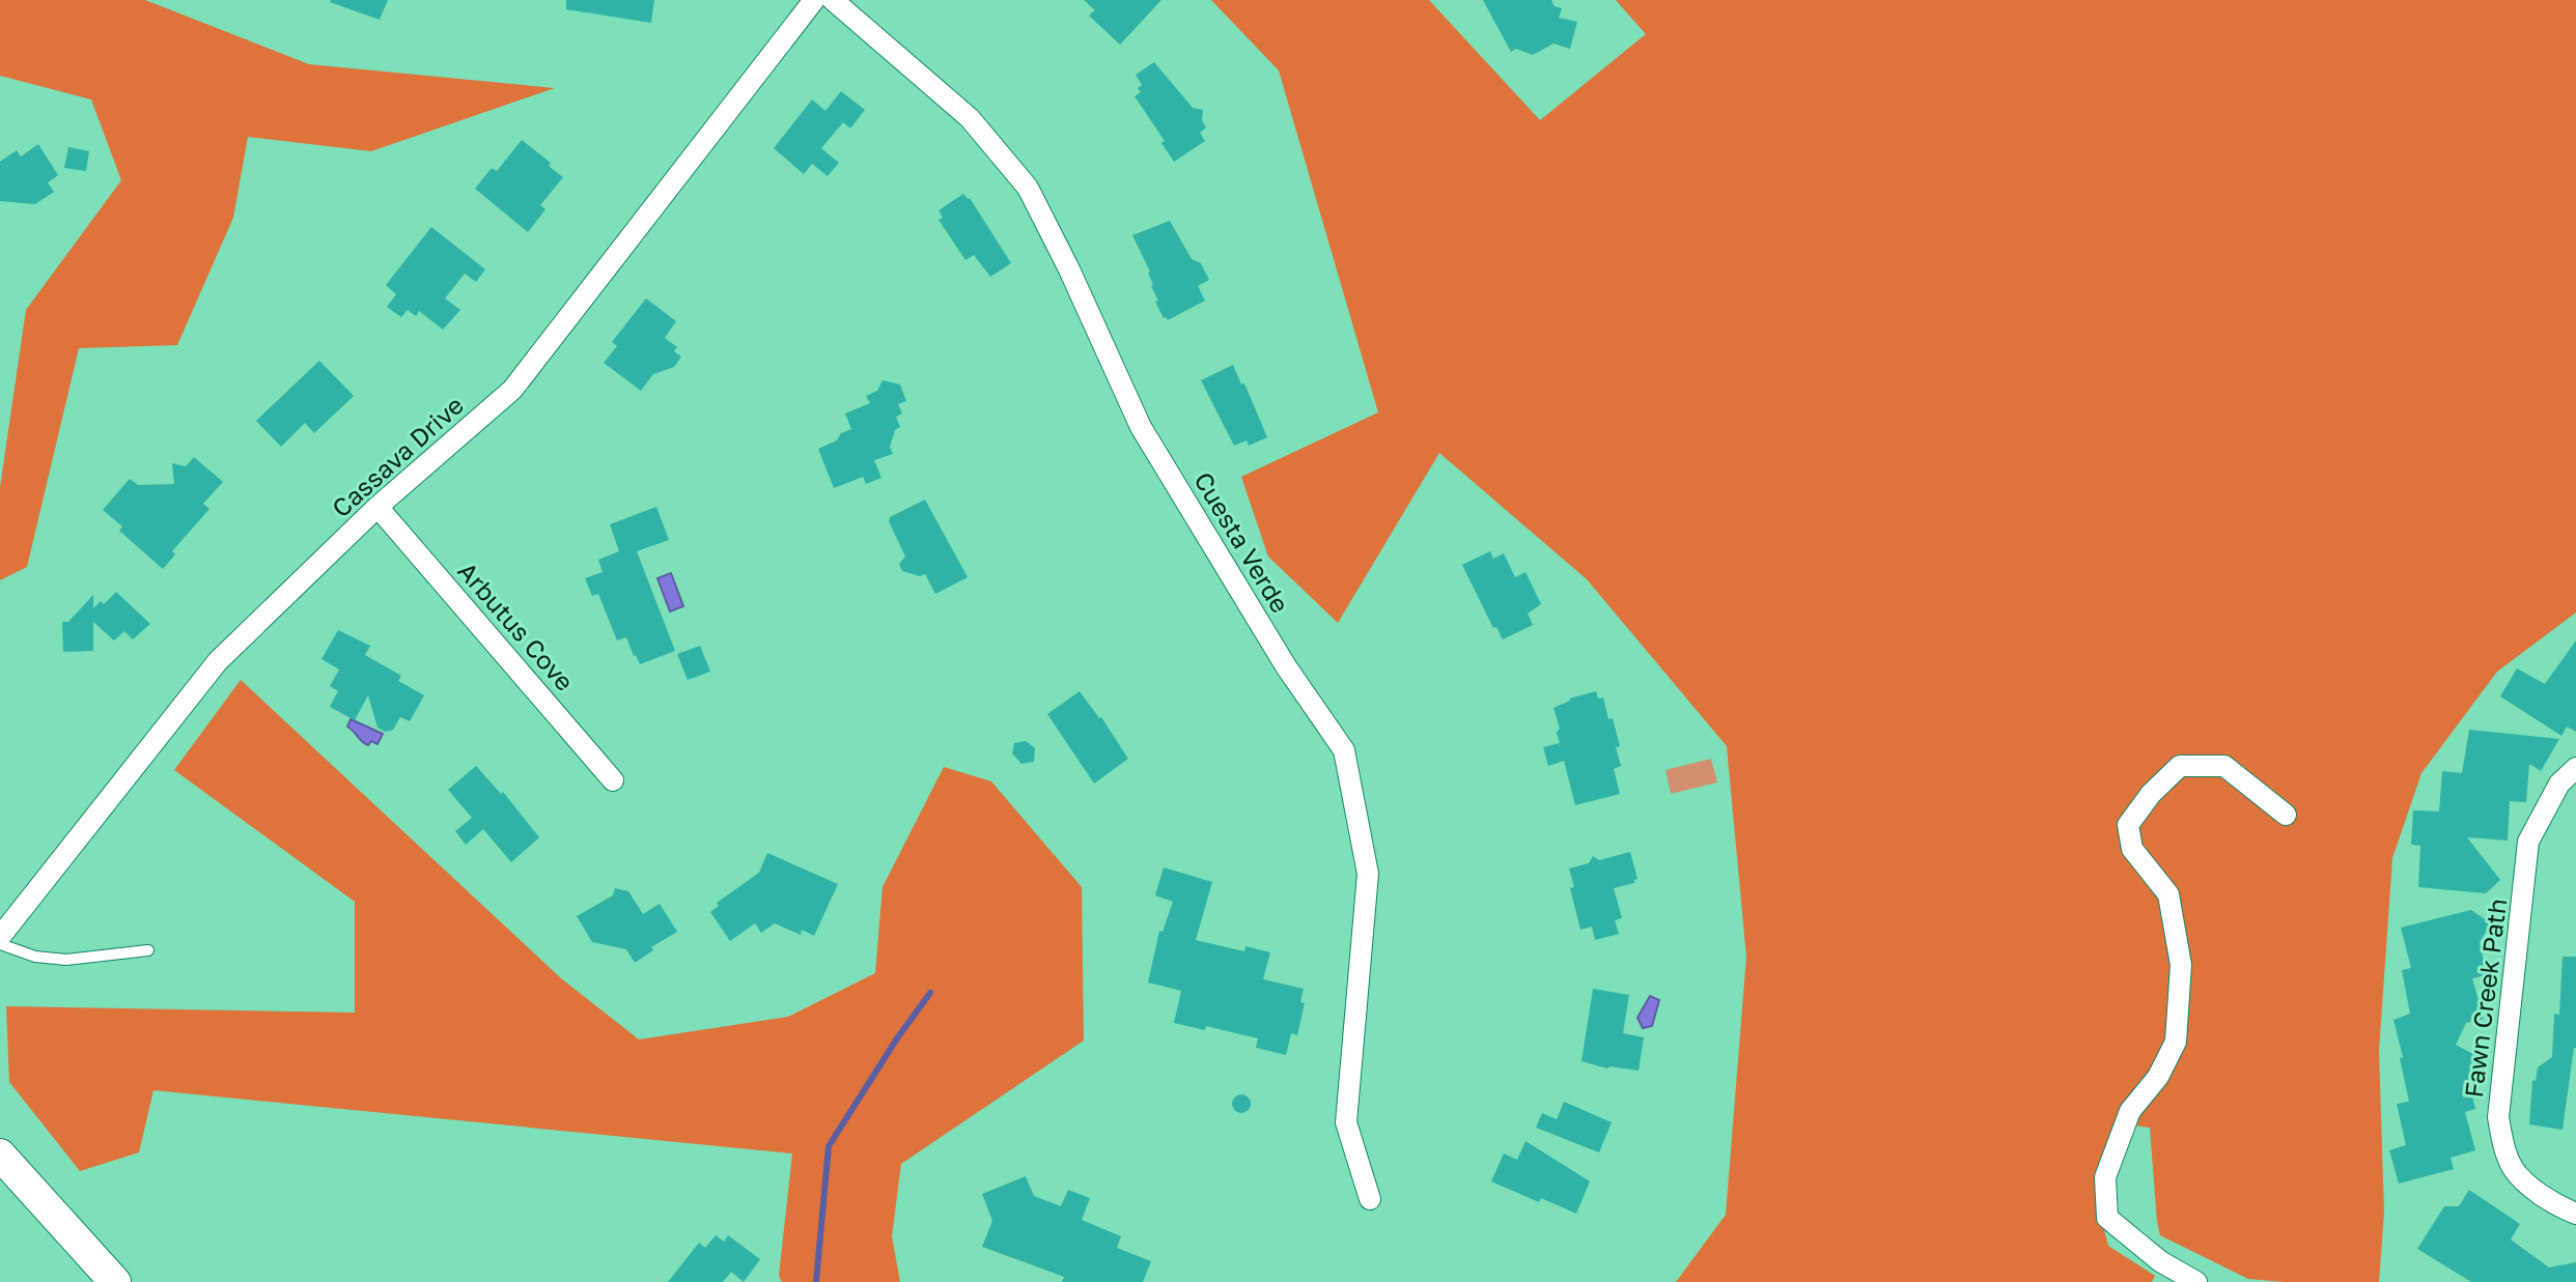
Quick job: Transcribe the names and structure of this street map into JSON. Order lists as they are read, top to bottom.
{
  "streets": {
    "street": [
      "Cassava Drive",
      "Cuesta Verde",
      "Arbutus Cove",
      "Fawn Creek Path"
    ]
  },
  "crossings": [
    ["Cassava Drive", "Arbutus Cove"]
  ]
}
